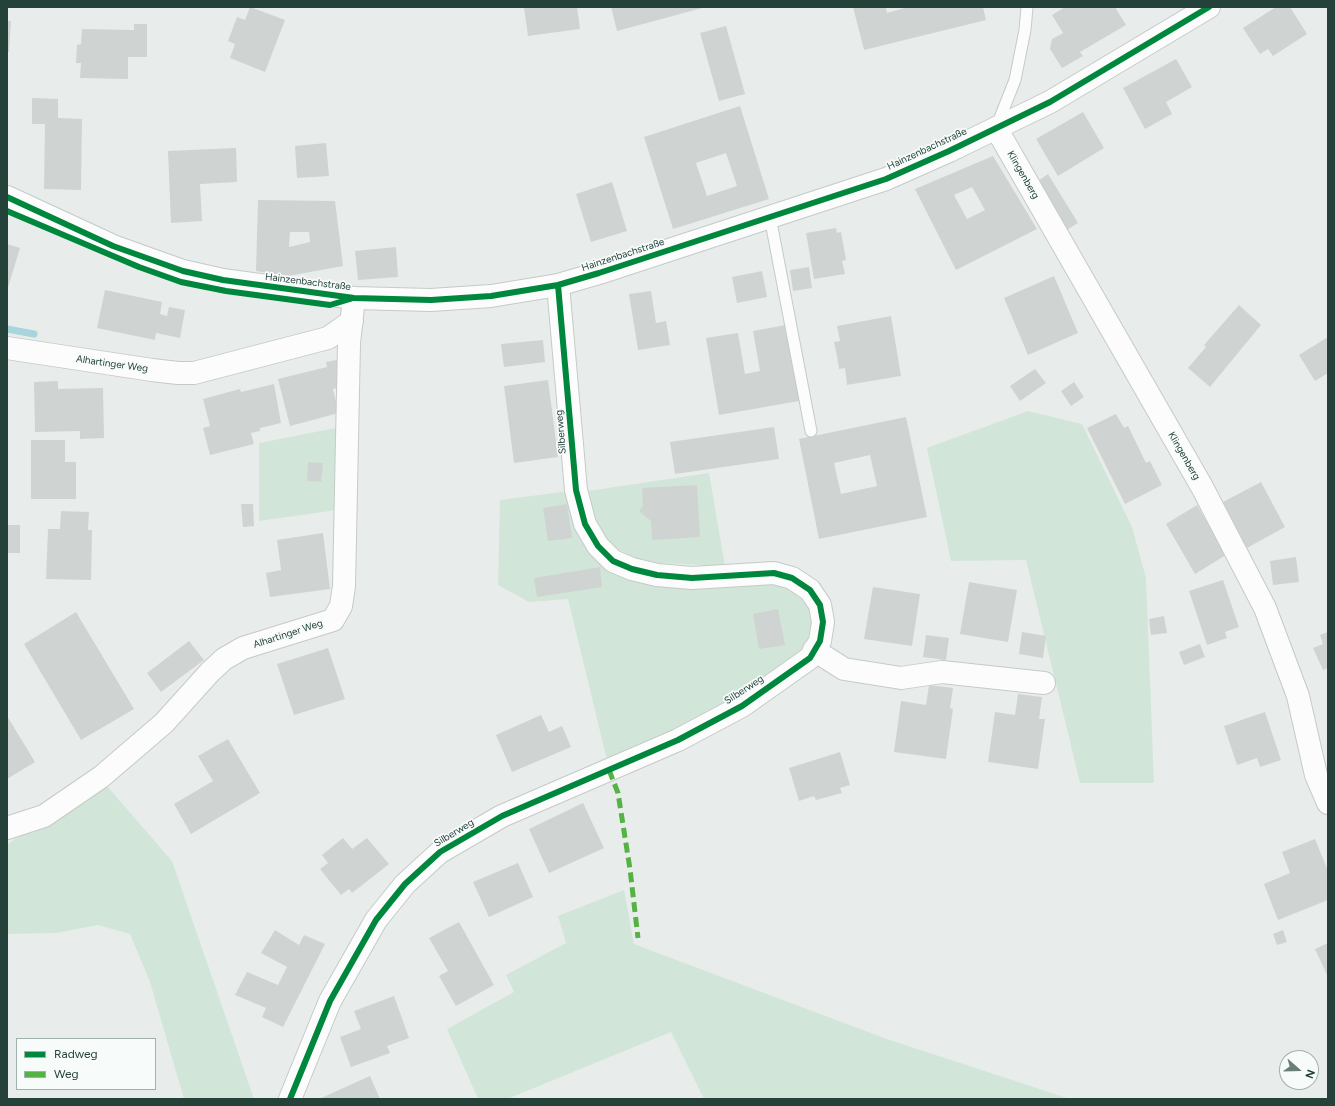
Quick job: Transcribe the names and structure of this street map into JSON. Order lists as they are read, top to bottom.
{
  "streets": {
    "street": [
      "Hainzenbachstraße",
      "Klingenberg",
      "Alhartinger Weg",
      "Silberweg"
    ]
  },
  "crossings": [
    ["Hainzenbachstraße", "Klingenberg"],
    ["Hainzenbachstraße", "Alhartinger Weg"],
    ["Hainzenbachstraße", "Silberweg"]
  ],
  "legend": ["Radweg", "Weg"],
  "north": "right"
}
